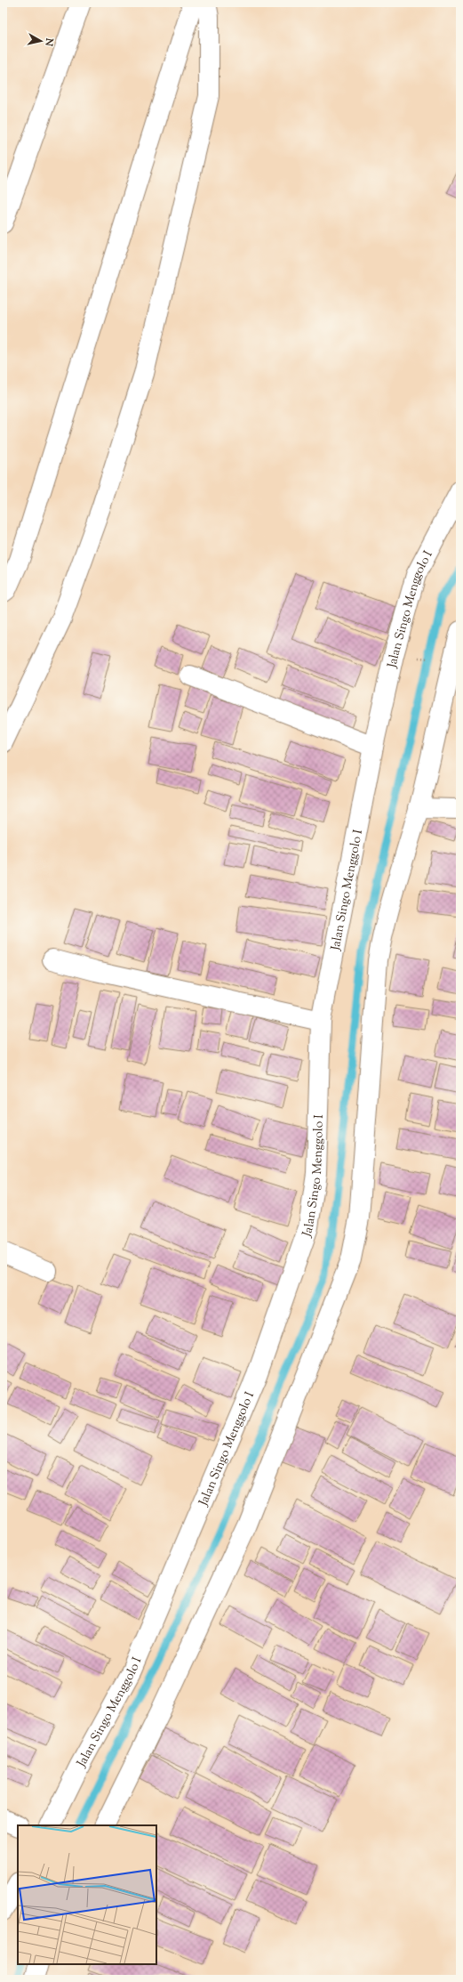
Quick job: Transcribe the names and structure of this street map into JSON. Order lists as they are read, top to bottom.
{
  "streets": {
    "street": ["Jalan Singo Menggolo I"]
  },
  "north": "right"
}
